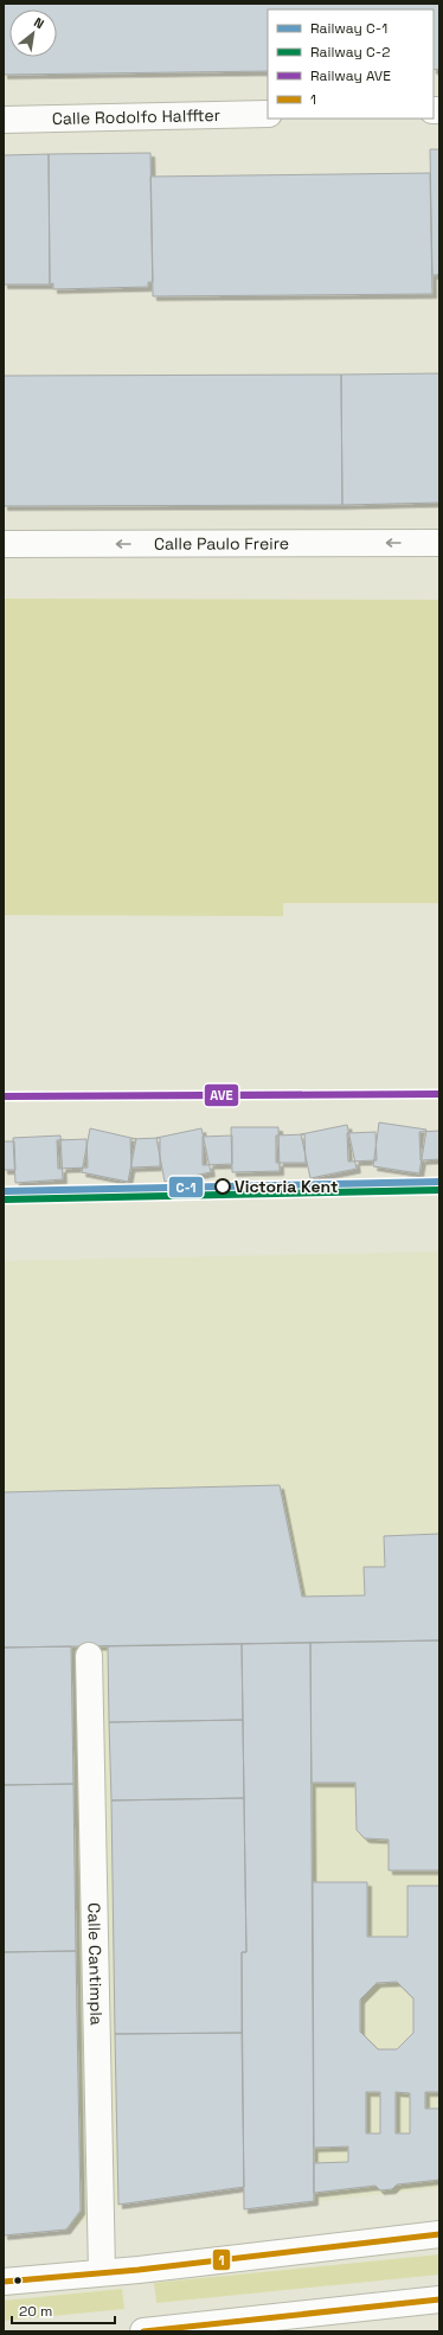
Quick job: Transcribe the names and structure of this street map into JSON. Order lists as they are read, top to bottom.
{
  "streets": {
    "street": ["Calle Rodolfo Halffter", "Calle Paulo Freire", "Calle Cantimpla"]
  },
  "one_way": ["Calle Paulo Freire"],
  "places": ["Victoria Kent"],
  "lines": [
    "rail line AVE",
    "rail line C-1",
    "rail line C-2",
    "transit line 1"
  ],
  "legend": [
    "Railway C-1",
    "Railway C-2",
    "Railway AVE",
    "1"
  ],
  "scale_bar": "20 m",
  "north": "top right"
}
